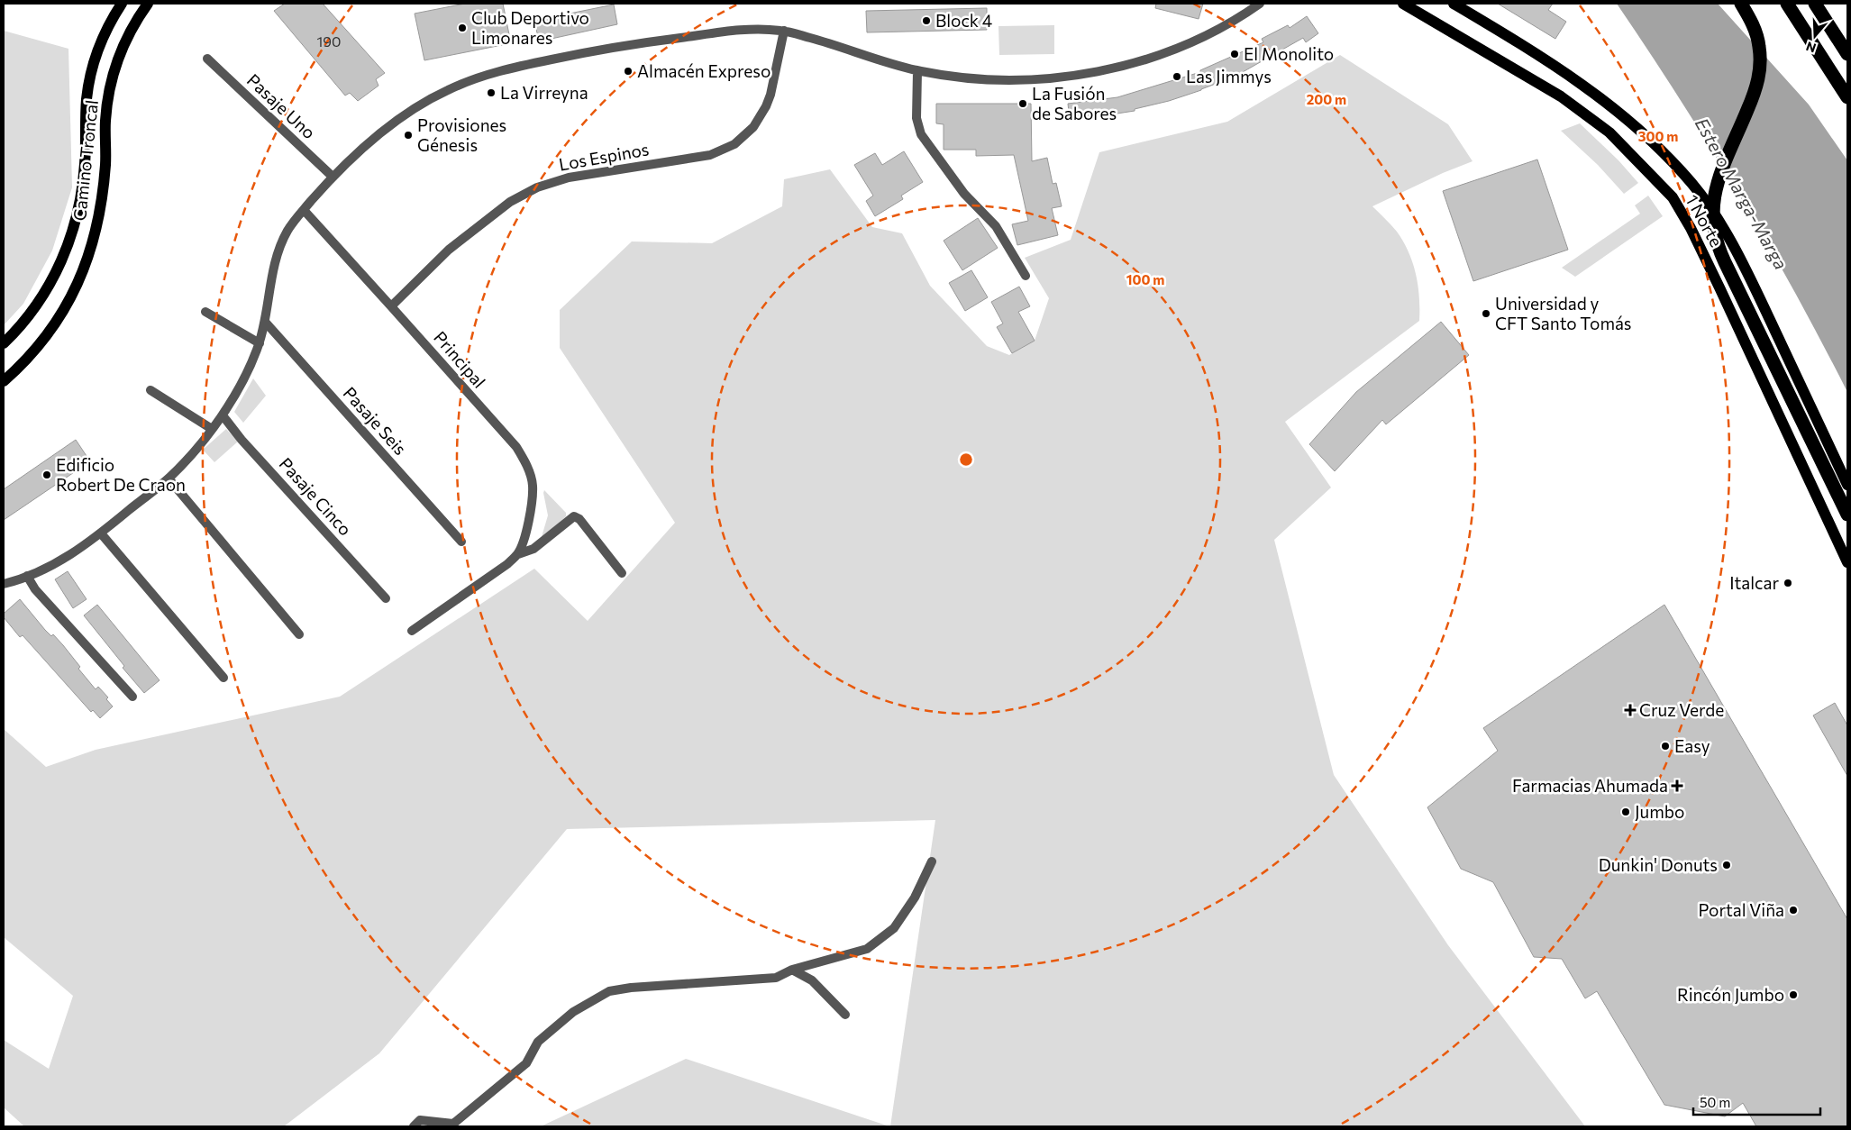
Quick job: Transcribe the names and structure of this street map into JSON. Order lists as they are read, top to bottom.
{
  "streets": {
    "main road": ["Camino Troncal", "1 Norte"],
    "street": [
      "Pasaje Uno",
      "Los Espinos",
      "Principal",
      "Pasaje Seis",
      "Pasaje Cinco"
    ]
  },
  "crossings": [
    ["Los Espinos", "Principal"]
  ],
  "water": ["Estero Marga-Marga"],
  "places": {
    "other": [
      "Block 4",
      "Club Deportivo Limonares",
      "El Monolito",
      "Almacén Expreso",
      "Las Jimmys",
      "La Virreyna",
      "La Fusión de Sabores",
      "Provisiones Génesis",
      "Universidad y CFT Santo Tomás",
      "Edificio Robert De Craon",
      "Italcar",
      "Easy",
      "Jumbo",
      "Dunkin' Donuts",
      "Portal Viña",
      "Rincón Jumbo"
    ],
    "health": ["Cruz Verde", "Farmacias Ahumada"]
  },
  "house_numbers": ["190"],
  "scale_bar": "50 m",
  "north": "bottom",
  "rings": ["200 m", "300 m", "100 m"]
}
